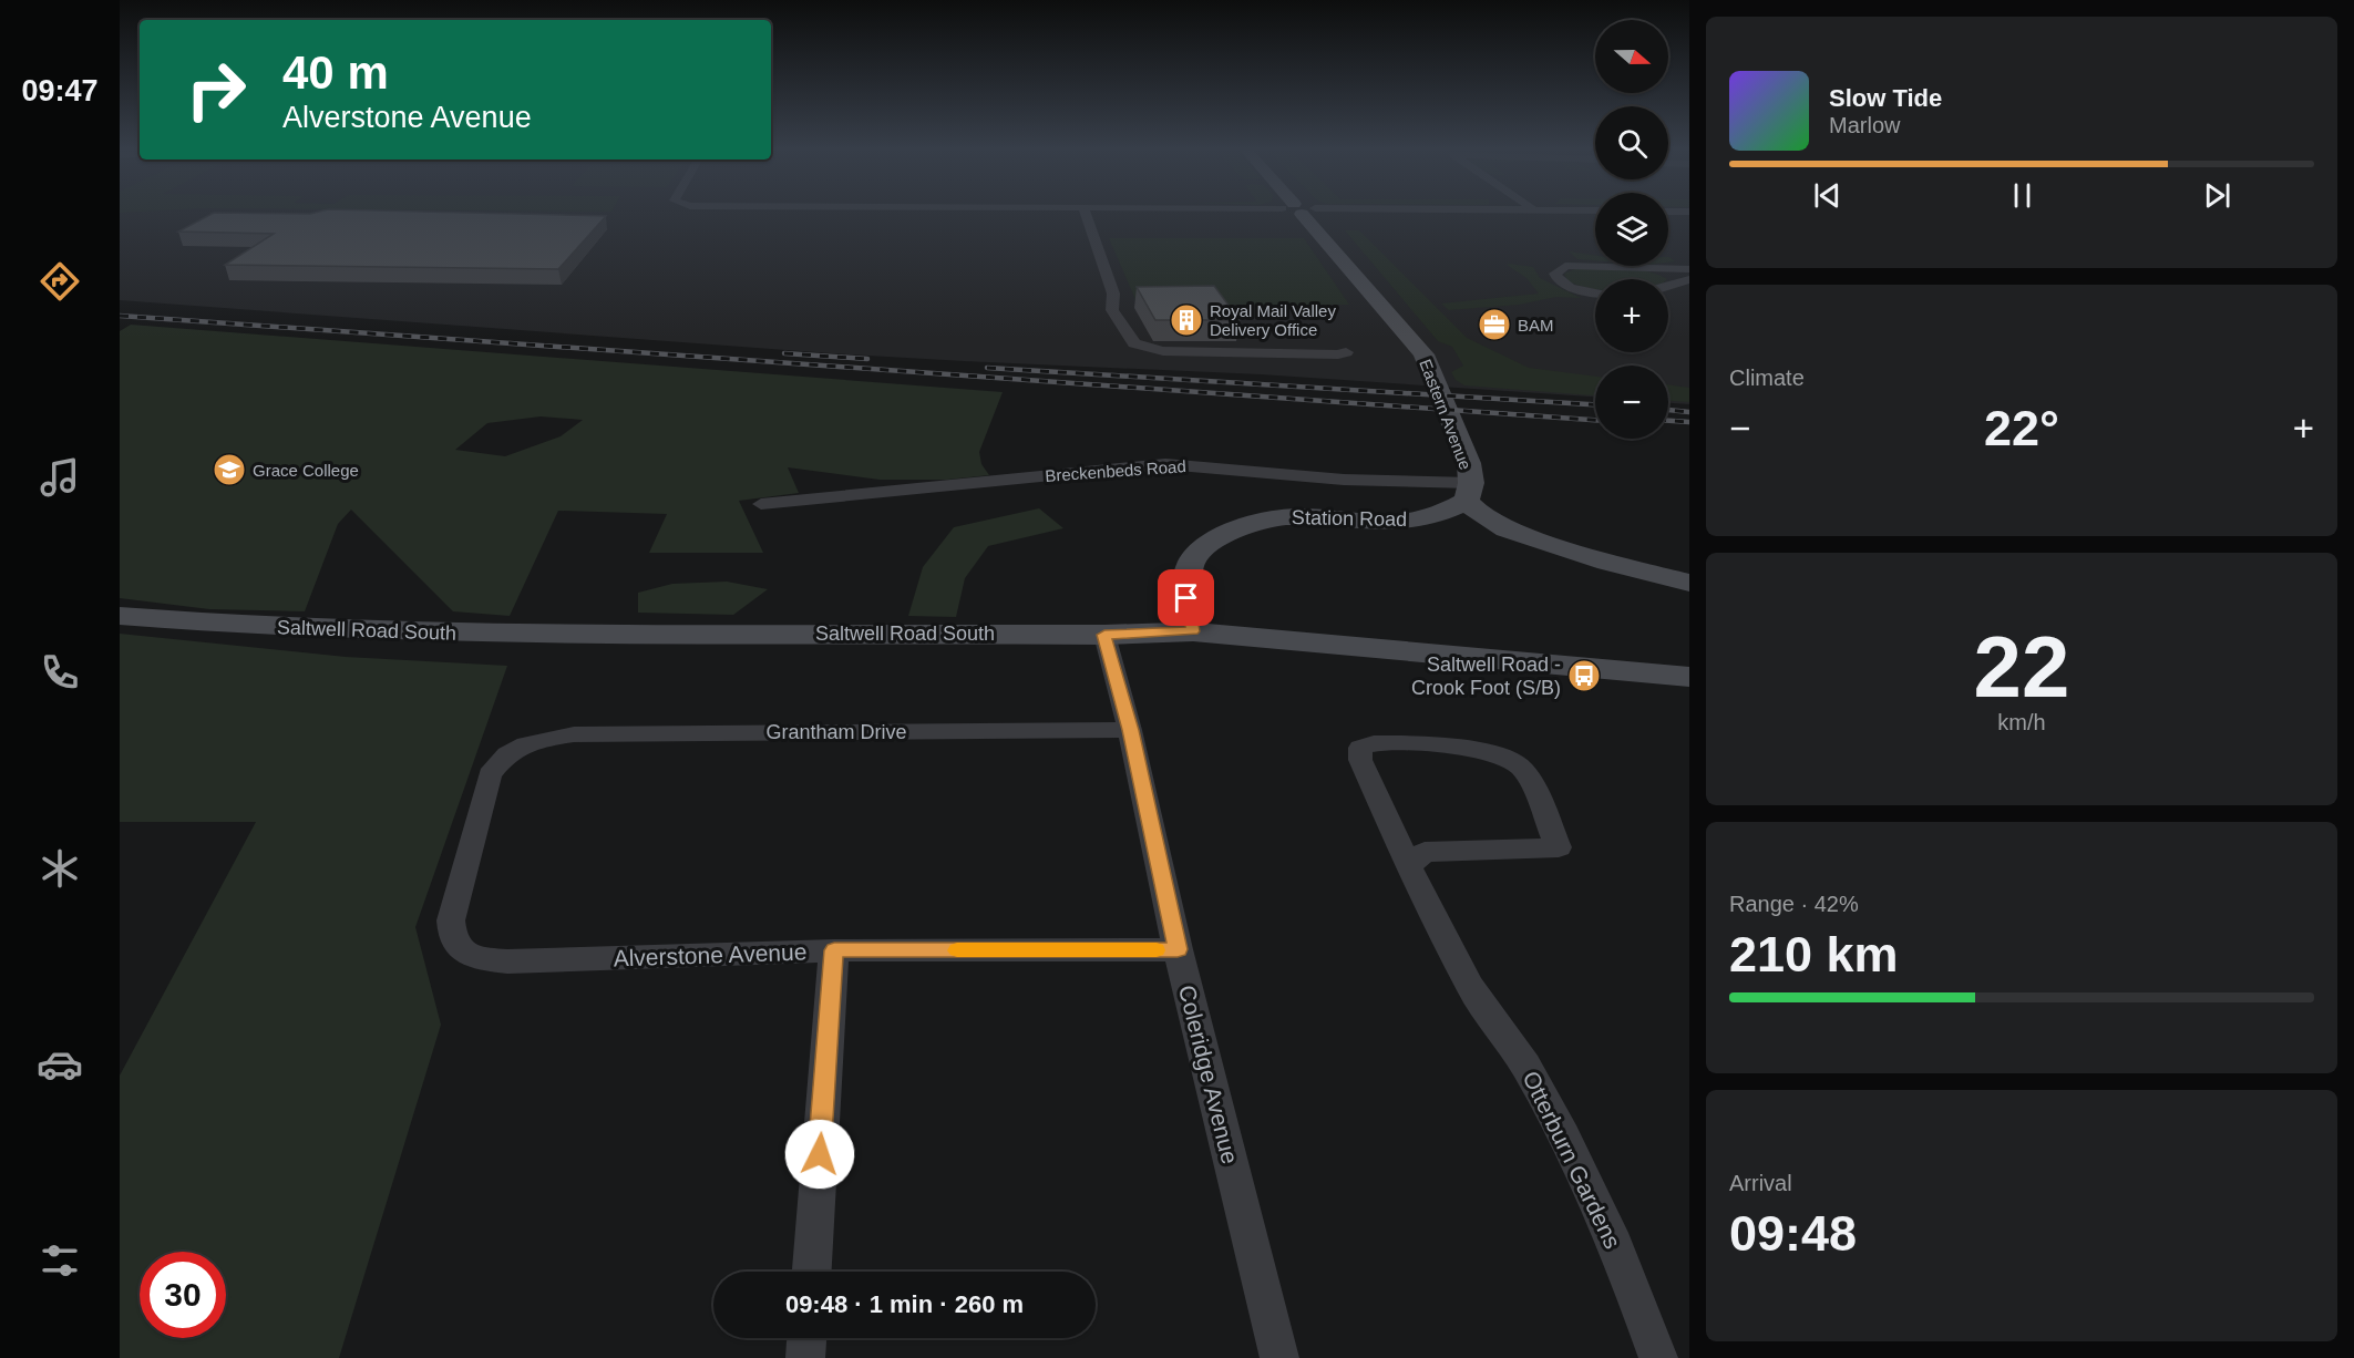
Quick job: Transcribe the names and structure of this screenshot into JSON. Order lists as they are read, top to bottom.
{
  "streets": {
    "street": [
      "Eastern Avenue",
      "Breckenbeds Road",
      "Station Road",
      "Saltwell Road South",
      "Grantham Drive",
      "Alverstone Avenue",
      "Coleridge Avenue",
      "Otterburn Gardens"
    ]
  },
  "crossings": [
    ["Eastern Avenue", "Breckenbeds Road"],
    ["Eastern Avenue", "Station Road"],
    ["Breckenbeds Road", "Station Road"],
    ["Station Road", "Saltwell Road South"],
    ["Saltwell Road South", "Coleridge Avenue"],
    ["Grantham Drive", "Alverstone Avenue"],
    ["Grantham Drive", "Coleridge Avenue"],
    ["Alverstone Avenue", "Coleridge Avenue"]
  ],
  "places": {
    "building": ["Royal Mail Valley Delivery Office"],
    "office": ["BAM"],
    "school or university": ["Grace College"],
    "bus stop": ["Saltwell Road - Crook Foot (S/B)"]
  },
  "north": "right",
  "page": {
    "tabs": "09:47",
    "map_buttons": ["+", "−"],
    "turn": ["40 m", "Alverstone Avenue"],
    "song": ["Slow Tide", "Marlow"],
    "tile": [
      "Climate",
      ["22", "km/h"],
      ["Range · 42%", "210 km"],
      ["Arrival", "09:48"]
    ],
    "heat": ["−", "22°", "+"],
    "limit": "30",
    "trip": "09:48 · 1 min · 260 m"
  }
}
